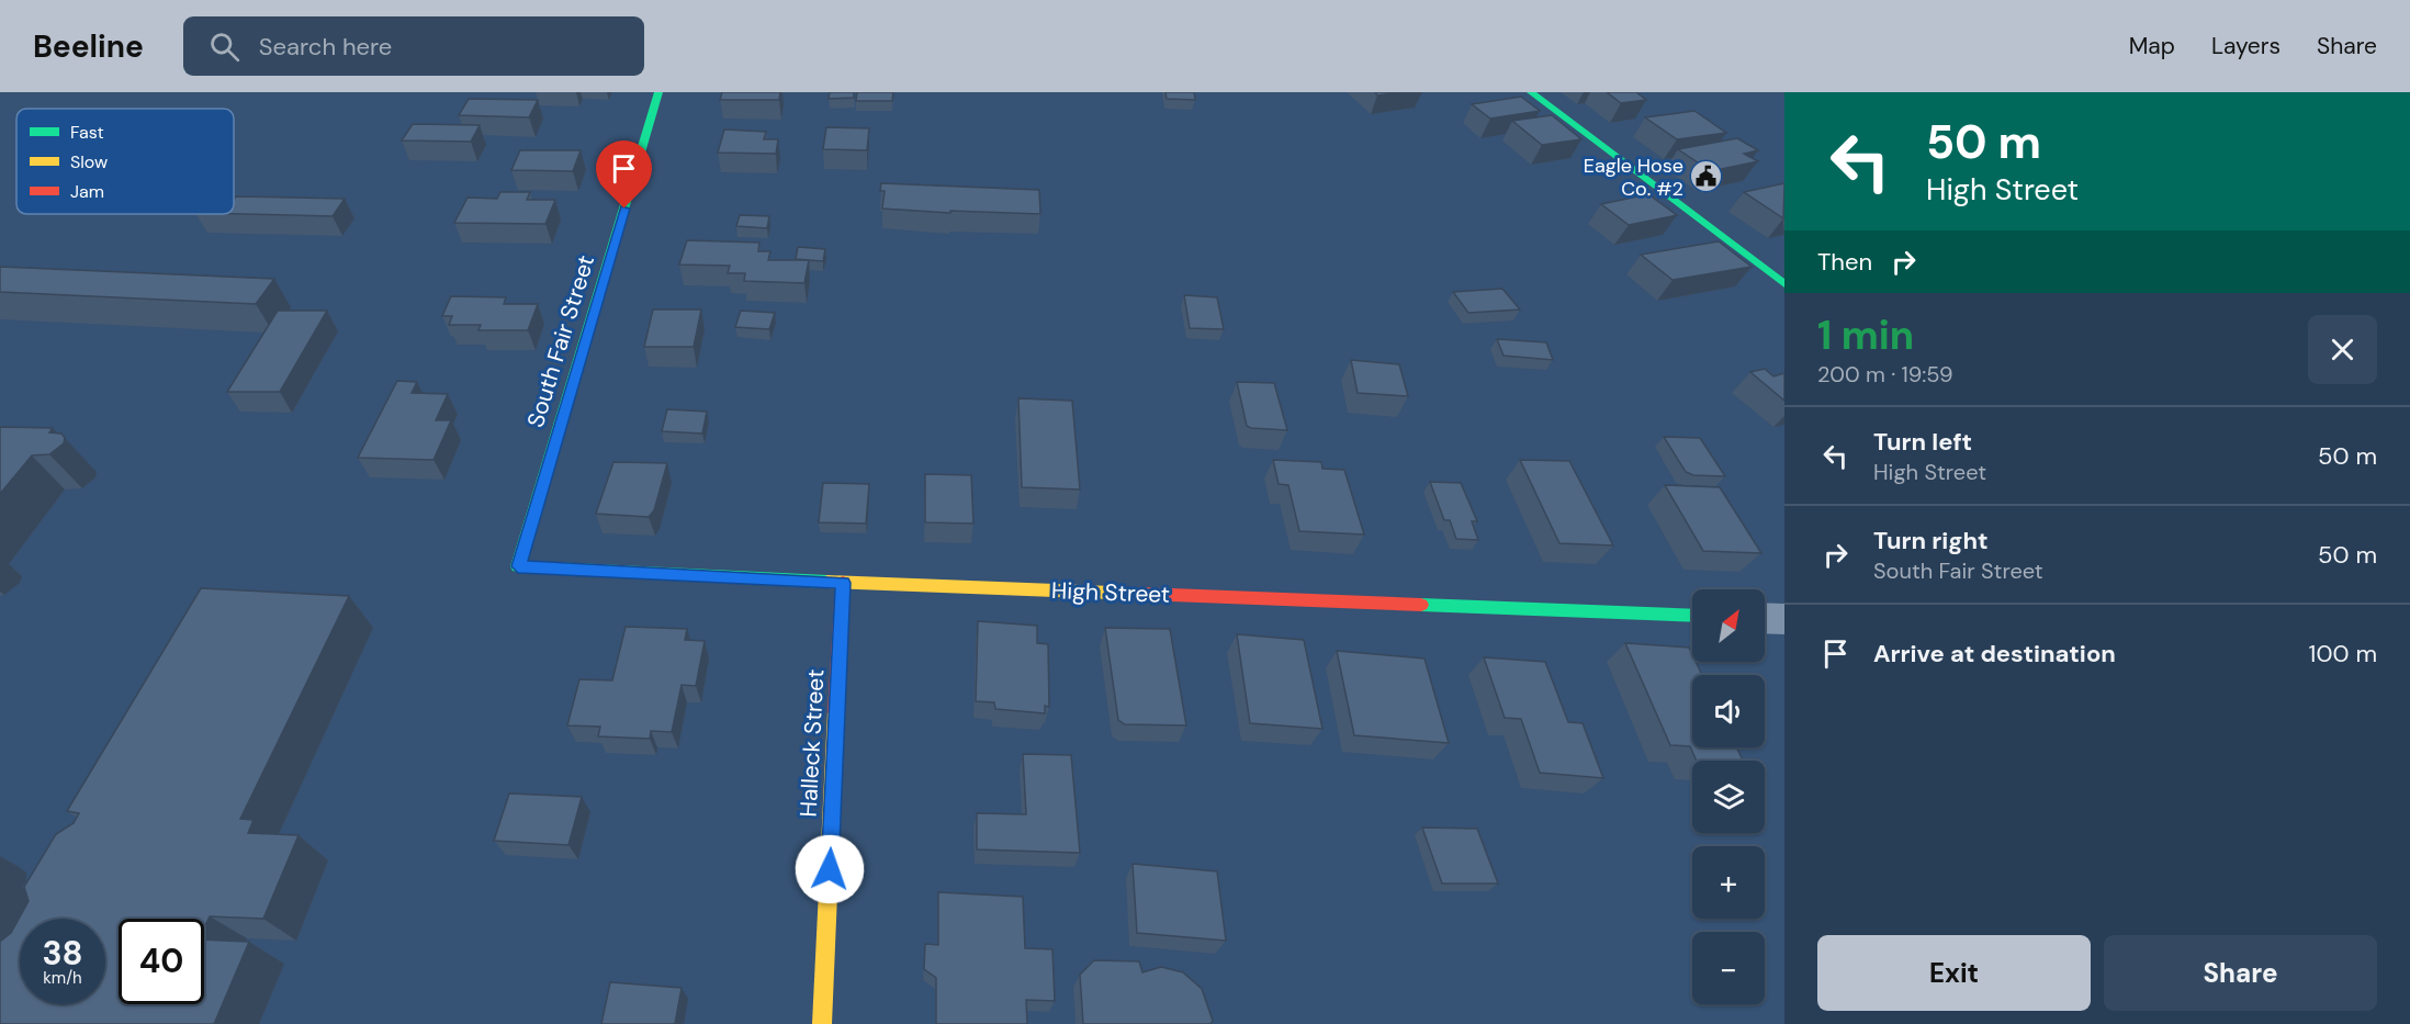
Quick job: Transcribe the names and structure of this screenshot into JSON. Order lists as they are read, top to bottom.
{
  "streets": {
    "street": ["South Fair Street", "High Street", "Halleck Street"]
  },
  "crossings": [
    ["South Fair Street", "High Street"],
    ["High Street", "Halleck Street"]
  ],
  "places": {
    "public building": ["Eagle Hose Co. #2"]
  },
  "legend": ["Fast", "Slow", "Jam"],
  "north": "top right",
  "page": {
    "header": "Beeline",
    "search": "Search here",
    "nav": ["Map", "Layers", "Share"],
    "turn": ["50 m", "High Street"],
    "then": "Then",
    "heading": ["1 min", "200 m · 19:59"],
    "list": [
      {
        "name": "Turn left",
        "note": "High Street",
        "value": "50 m"
      },
      {
        "name": "Turn right",
        "note": "South Fair Street",
        "value": "50 m"
      },
      {
        "name": "Arrive at destination",
        "value": "100 m"
      }
    ],
    "map_buttons": ["+", "−"],
    "speed": "38 km/h",
    "limit": "40",
    "buttons": ["Exit", "Share"]
  }
}
